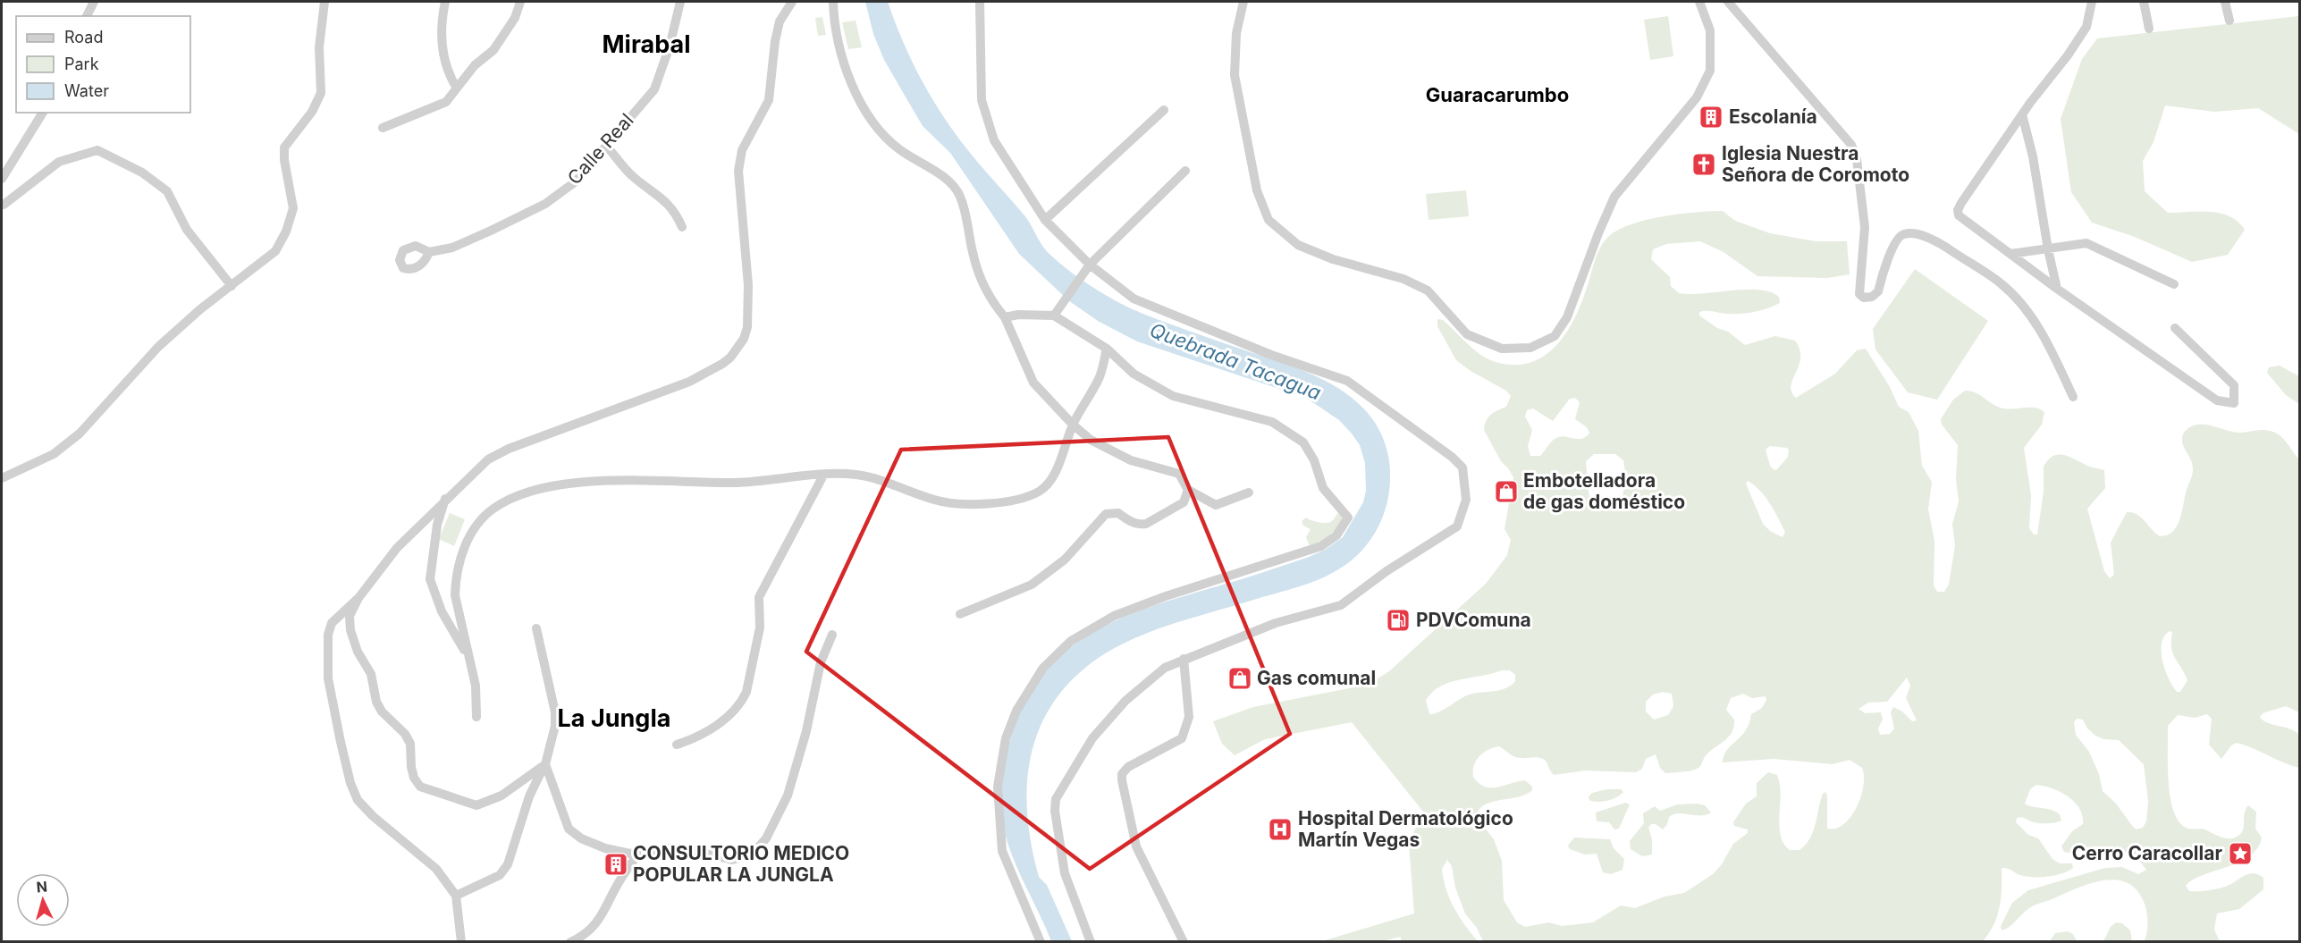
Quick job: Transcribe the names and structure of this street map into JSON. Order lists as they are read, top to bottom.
{
  "streets": {
    "street": ["Calle Real"]
  },
  "districts": ["Mirabal", "Guaracarumbo", "La Jungla"],
  "water": ["Quebrada Tacagua"],
  "places": {
    "building": ["Escolanía", "CONSULTORIO MEDICO POPULAR LA JUNGLA"],
    "church": ["Iglesia Nuestra Señora de Coromoto"],
    "shop": ["Embotelladora de gas doméstico", "Gas comunal"],
    "fuel station": ["PDVComuna"],
    "hospital": ["Hospital Dermatológico Martín Vegas"],
    "place": ["Cerro Caracollar"]
  },
  "legend": ["Road", "Park", "Water"],
  "north": "top"
}
